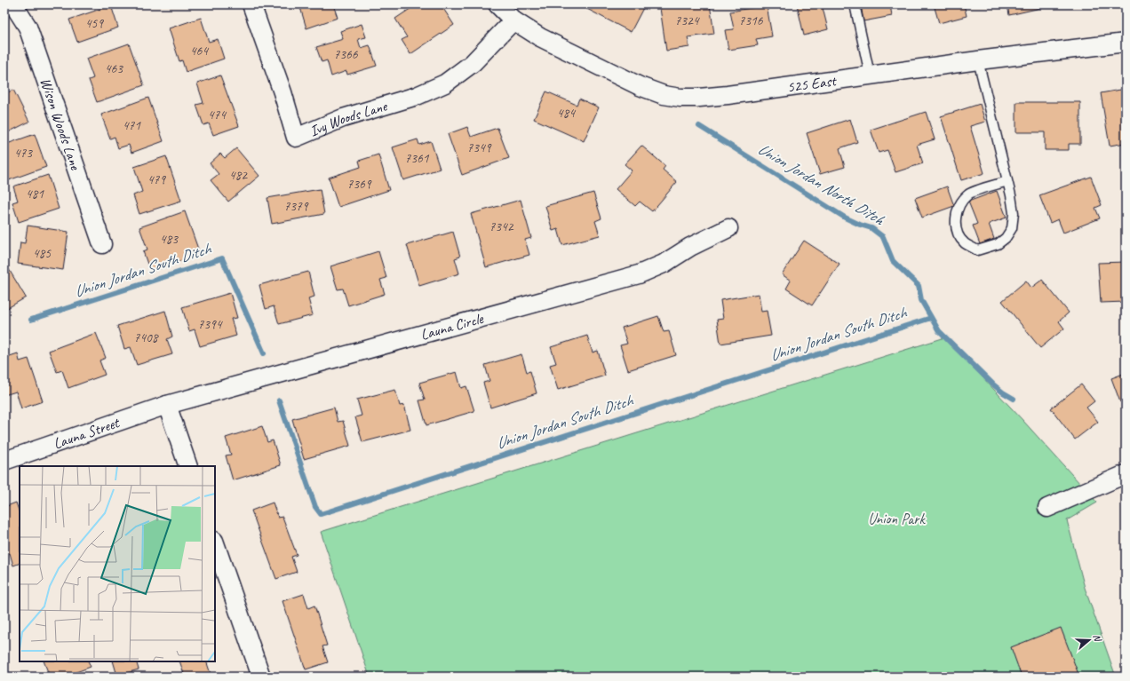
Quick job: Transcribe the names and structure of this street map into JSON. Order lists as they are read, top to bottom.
{
  "streets": {
    "street": [
      "525 East",
      "Ivy Woods Lane",
      "Wison Woods Lane",
      "Launa Circle",
      "Launa Street"
    ]
  },
  "crossings": [
    ["525 East", "Ivy Woods Lane"],
    ["Launa Circle", "Launa Street"]
  ],
  "water": ["Union Jordan North Ditch", "Union Jordan South Ditch"],
  "parks": ["Union Park"],
  "house_numbers": [
    "7324",
    "7316",
    "459",
    "464",
    "7366",
    "463",
    "484",
    "474",
    "471",
    "7349",
    "473",
    "7361",
    "482",
    "479",
    "7369",
    "481",
    "7379",
    "7342",
    "483",
    "485",
    "7394",
    "7408"
  ],
  "north": "right"
}
